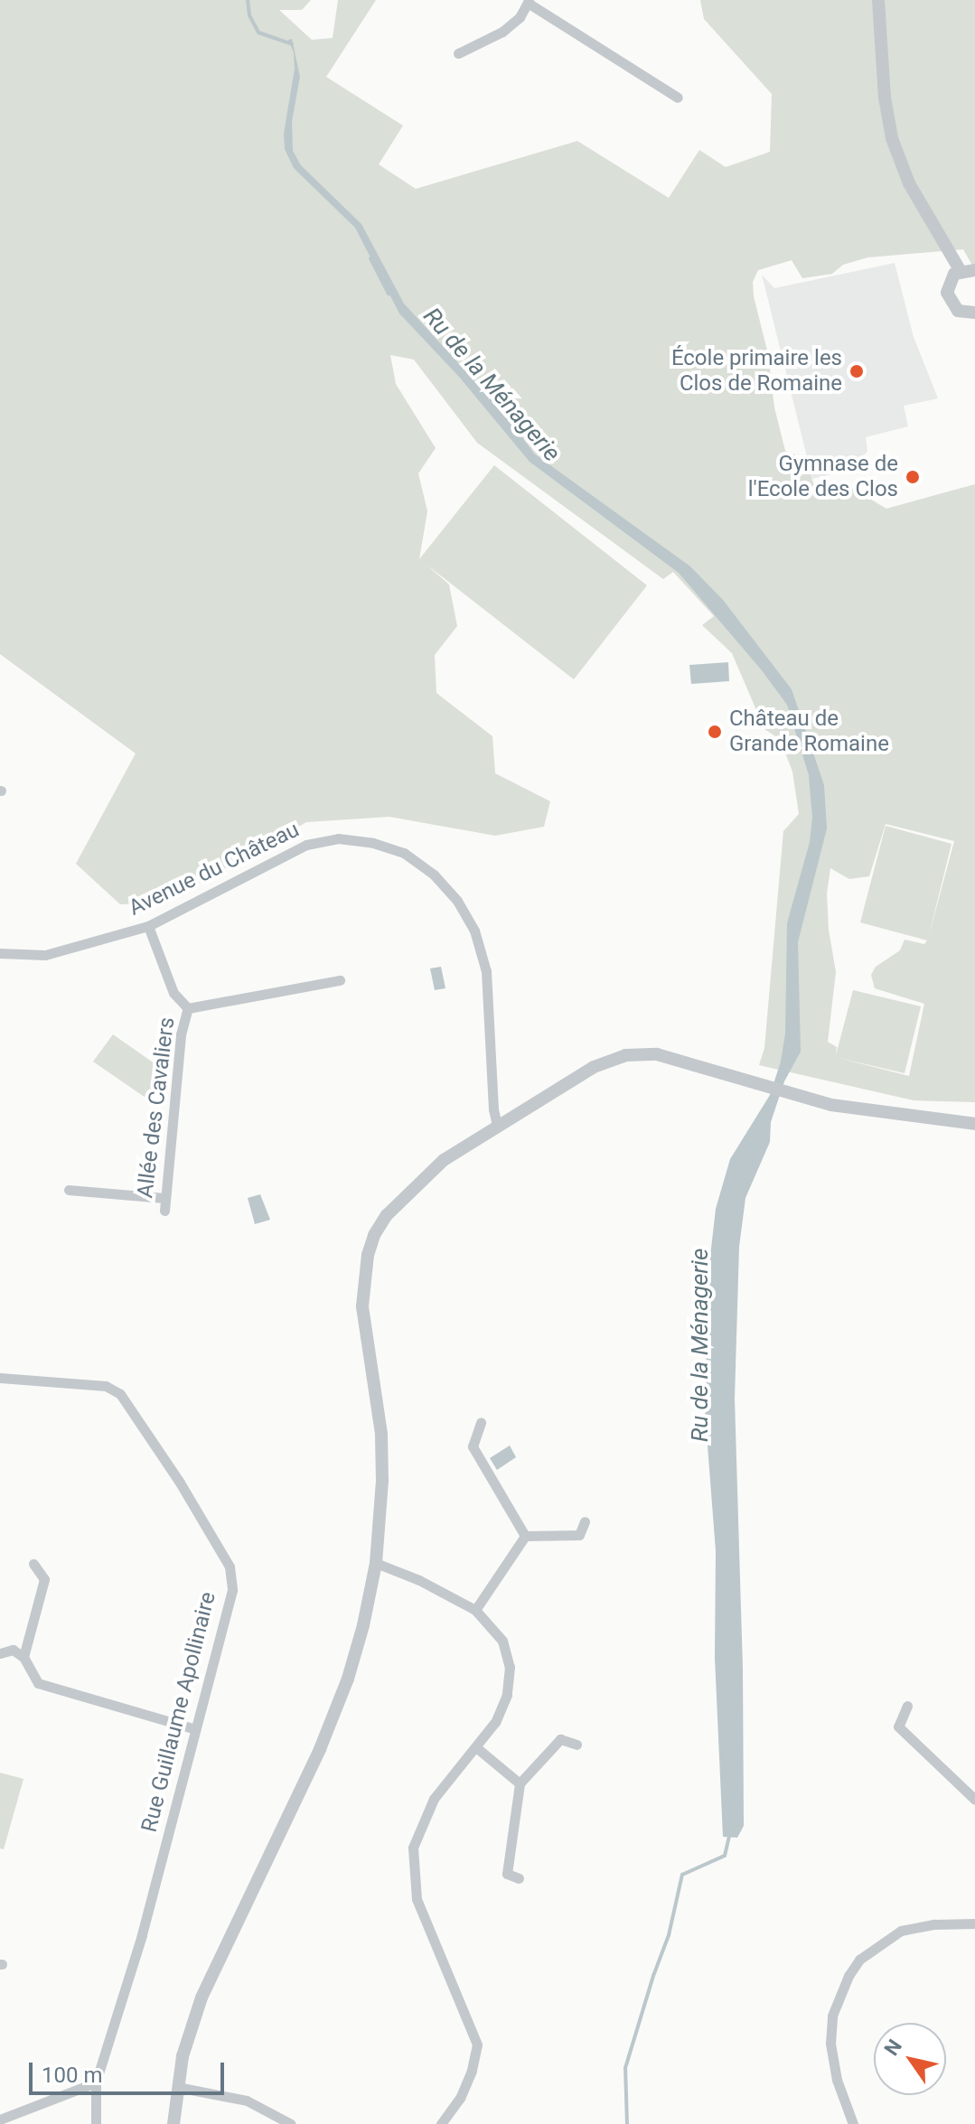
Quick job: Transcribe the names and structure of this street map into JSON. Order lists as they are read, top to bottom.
{
  "streets": {
    "street": ["Avenue du Château", "Allée des Cavaliers", "Rue Guillaume Apollinaire"]
  },
  "water": ["Ru de la Ménagerie"],
  "places": ["École primaire les Clos de Romaine", "Gymnase de l'Ecole des Clos", "Château de Grande Romaine"],
  "scale_bar": "100 m",
  "north": "top left"
}
